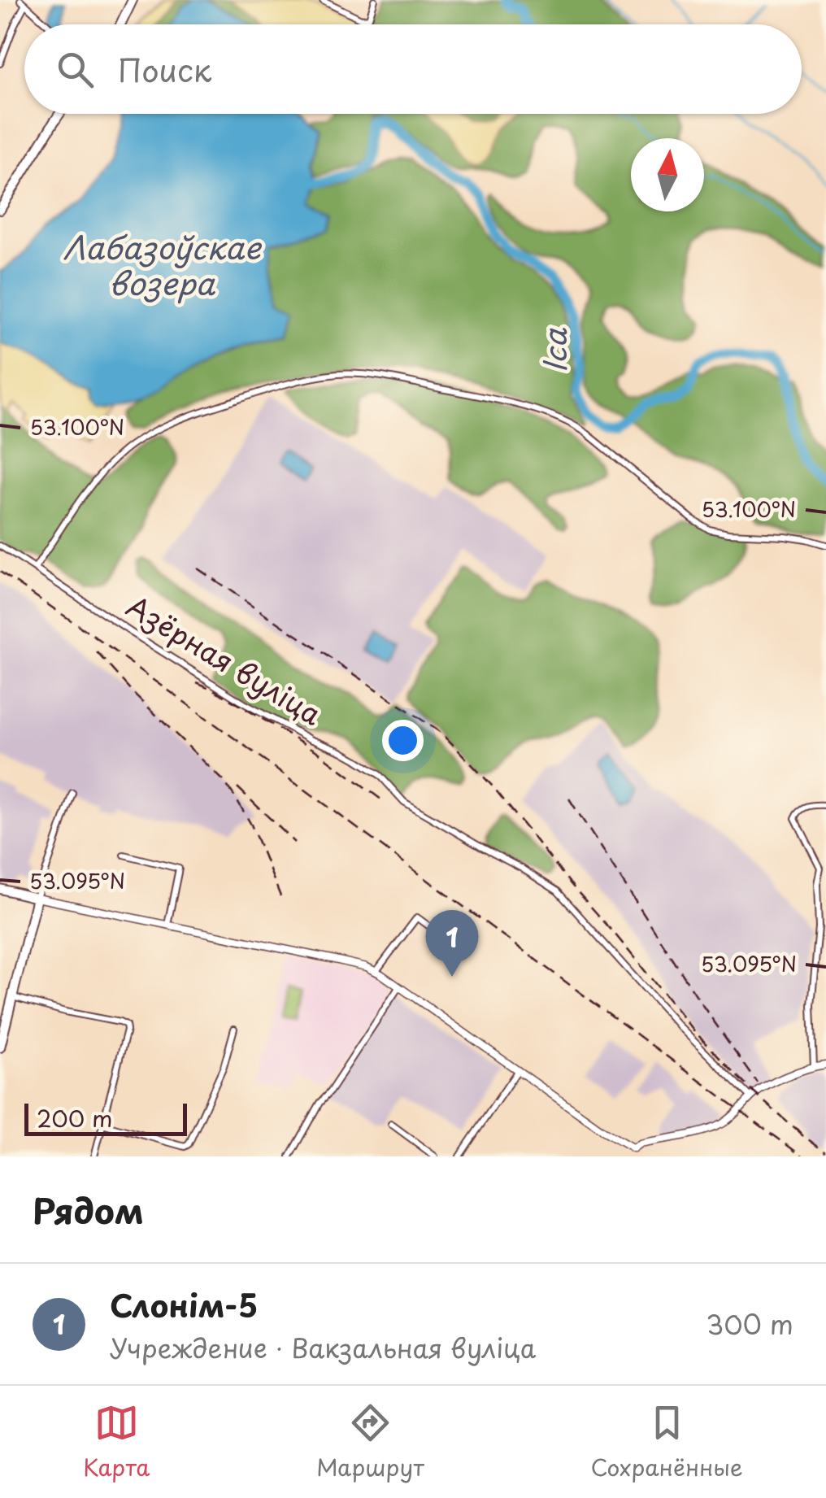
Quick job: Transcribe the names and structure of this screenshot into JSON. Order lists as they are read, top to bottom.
{
  "streets": {
    "street": ["Азёрная вуліца"]
  },
  "water": ["Лабазоўскае возера", "Іса"],
  "scale_bar": "200 m",
  "north": "top",
  "page": {
    "search": "Поиск",
    "pins": "1",
    "scale": "200 m",
    "heading": "Рядом",
    "list": [
      {
        "mark": "1",
        "name": "Слонім-5",
        "note": "Учреждение · Вакзальная вуліца",
        "value": "300 m"
      }
    ],
    "nav": ["Карта", "Маршрут", "Сохранённые"]
  },
  "coordinates": ["53.100°N", "53.095°N"]
}
